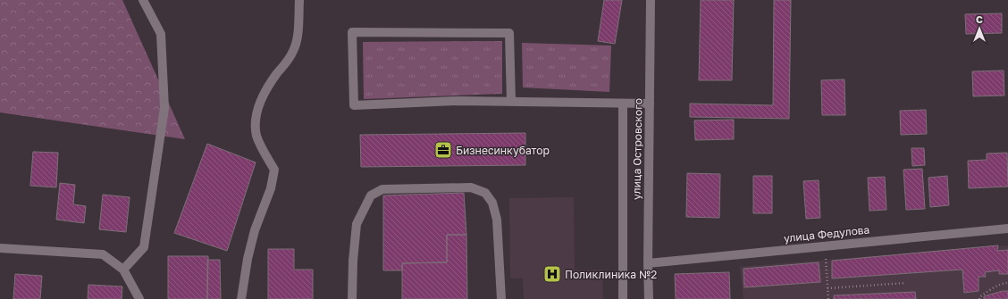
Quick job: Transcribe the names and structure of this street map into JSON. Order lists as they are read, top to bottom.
{
  "streets": {
    "street": ["улица Островского", "улица Федулова"]
  },
  "crossings": [
    ["улица Островского", "улица Федулова"]
  ],
  "places": {
    "office": ["Бизнесинкубатор"],
    "hospital": ["Поликлиника №2"]
  },
  "north": "top"
}
